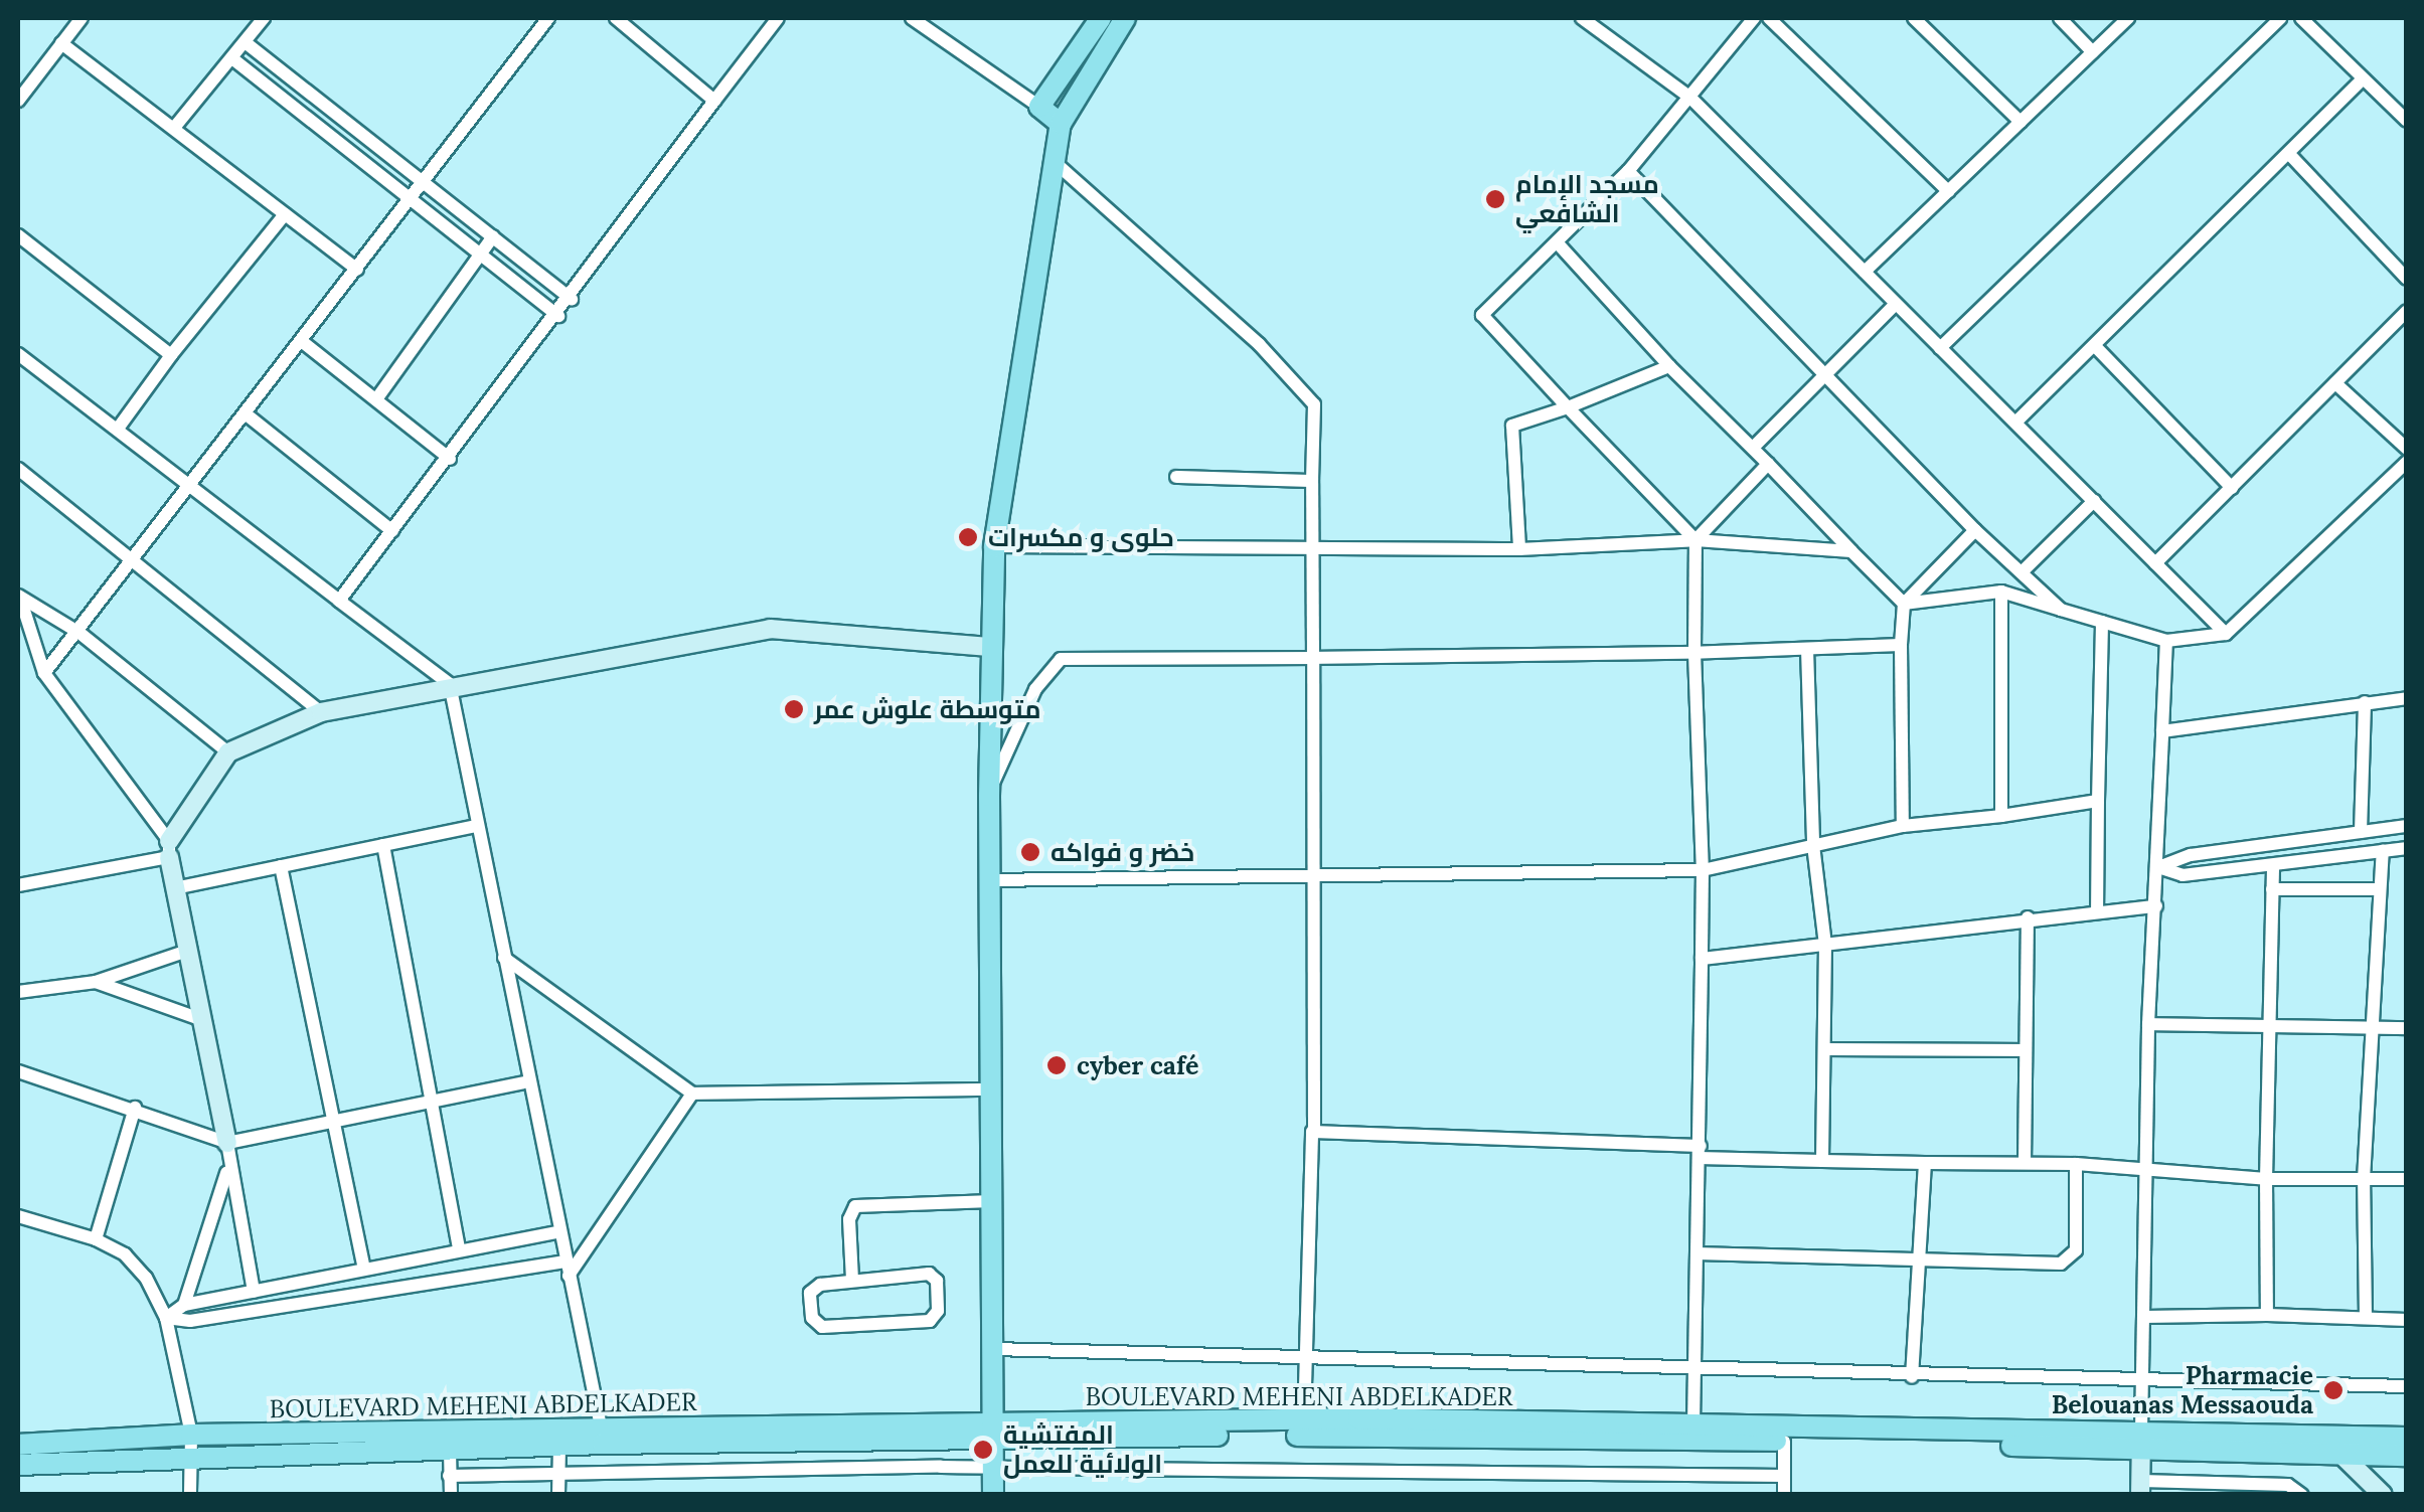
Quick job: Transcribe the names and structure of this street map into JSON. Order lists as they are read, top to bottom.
{
  "streets": {
    "main road": ["BOULEVARD MEHENI ABDELKADER"]
  },
  "places": [
    "مسجد الإمام الشافعي",
    "حلوى و مكسرات",
    "متوسطة علوش عمر",
    "خضر و فواكه",
    "cyber café",
    "Pharmacie Belouanas Messaouda",
    "المفتشية الولائية للعمل"
  ]
}
